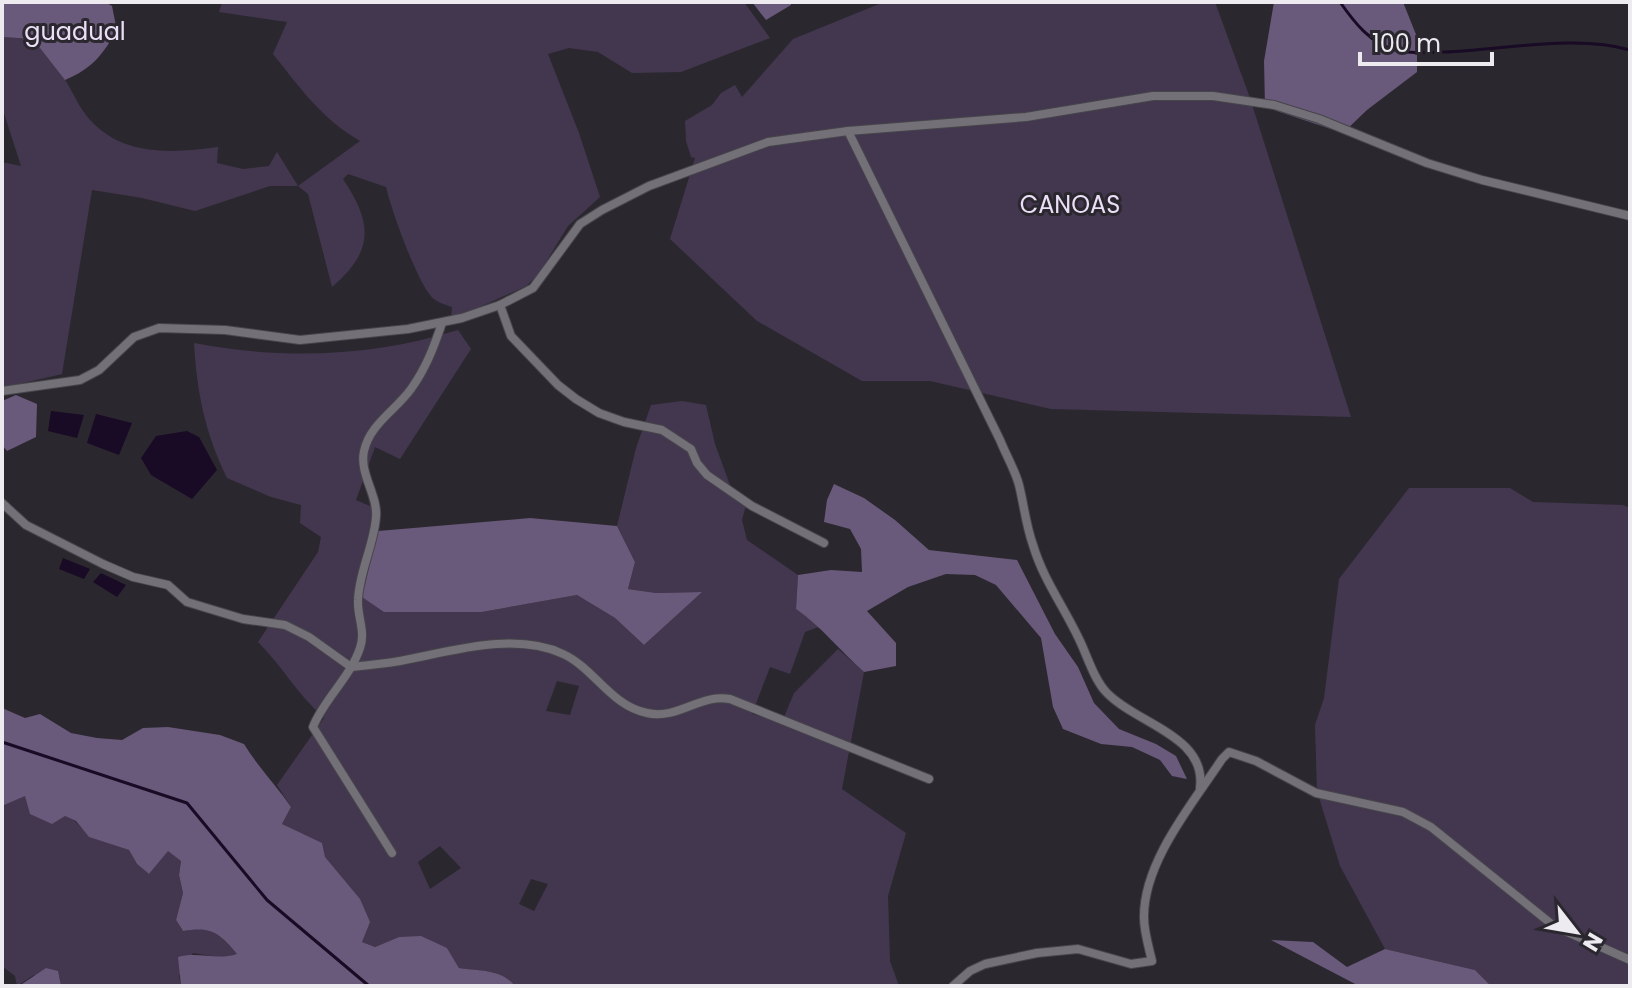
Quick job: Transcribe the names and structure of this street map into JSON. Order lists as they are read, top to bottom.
{
  "parks": ["guadual", "CANOAS"],
  "scale_bar": "100 m",
  "north": "bottom right"
}
